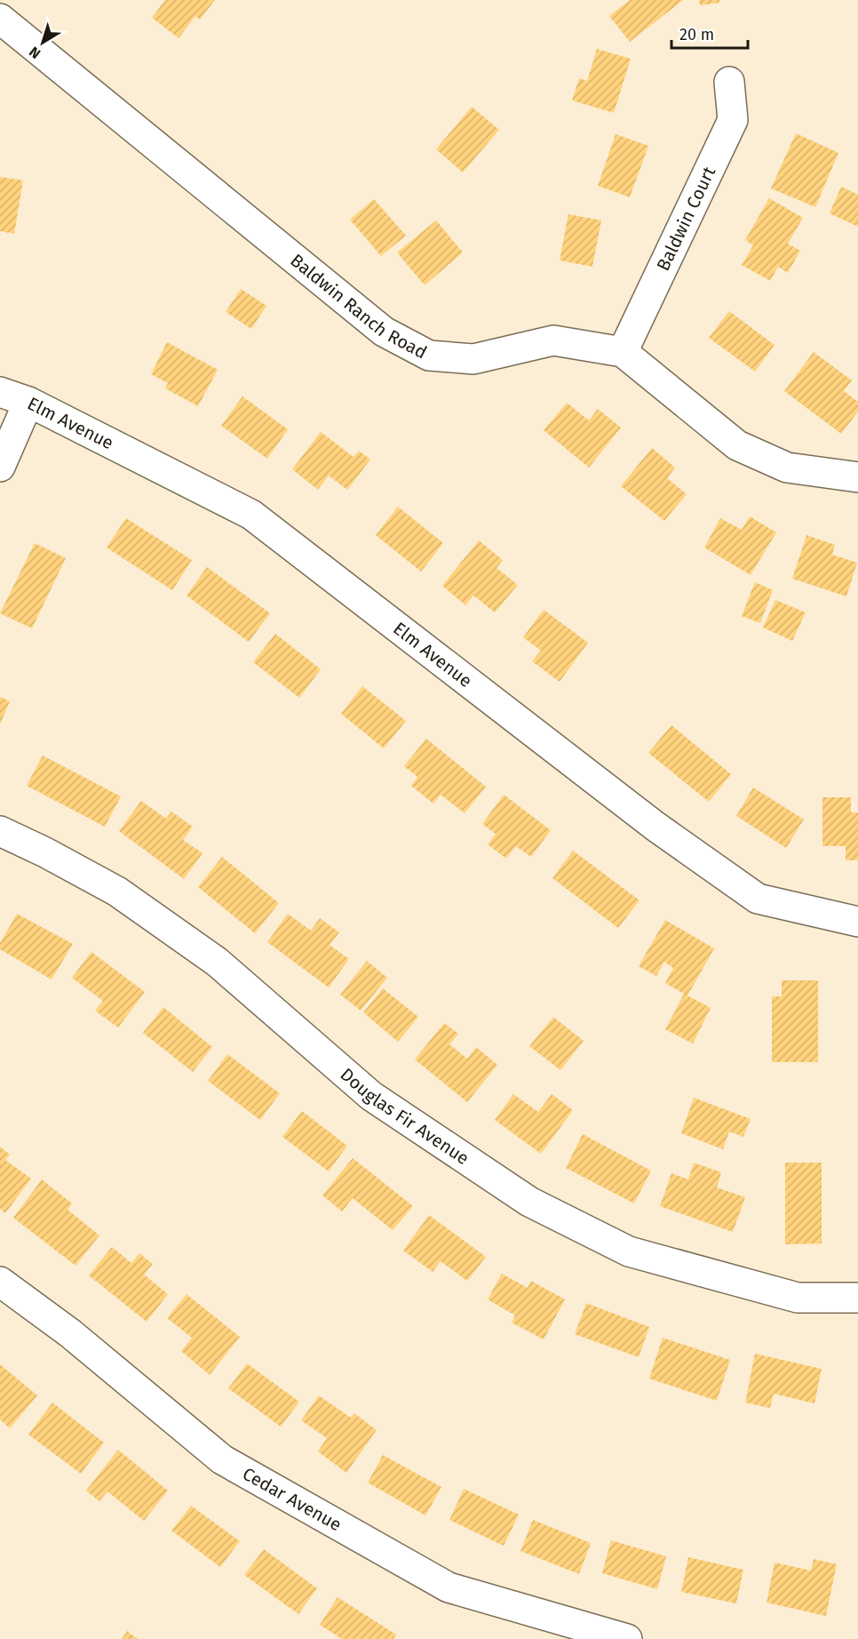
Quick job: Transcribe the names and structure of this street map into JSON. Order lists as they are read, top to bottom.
{
  "streets": {
    "street": [
      "Baldwin Court",
      "Baldwin Ranch Road",
      "Elm Avenue",
      "Douglas Fir Avenue",
      "Cedar Avenue"
    ]
  },
  "crossings": [
    ["Baldwin Court", "Baldwin Ranch Road"]
  ],
  "scale_bar": "20 m",
  "north": "bottom left"
}
